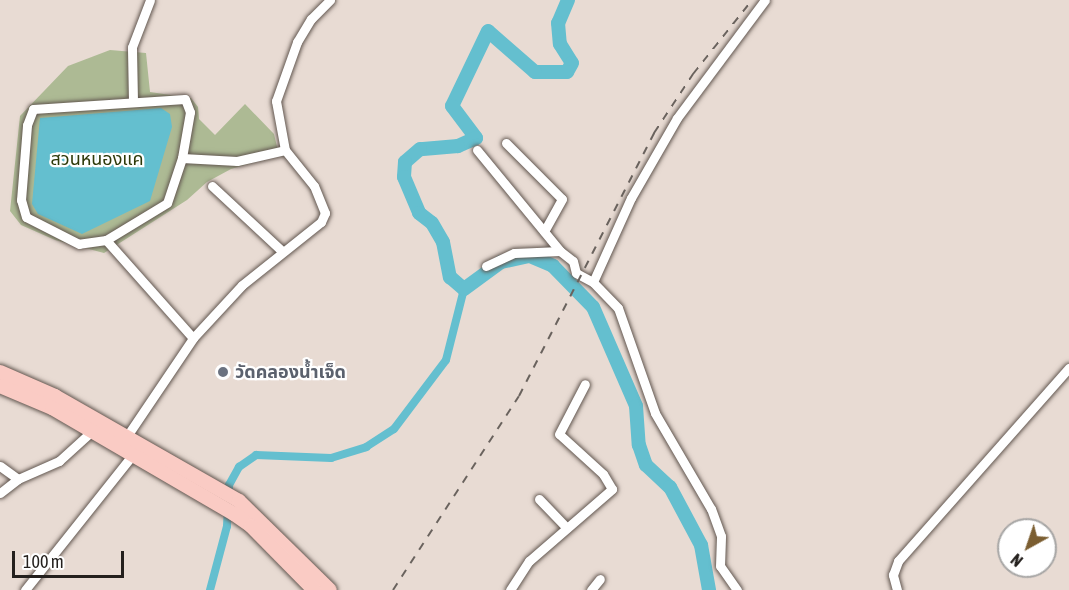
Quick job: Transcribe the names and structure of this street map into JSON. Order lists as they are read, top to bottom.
{
  "parks": ["สวนหนองแค"],
  "places": ["วัดคลองน้ำเจ็ด"],
  "scale_bar": "100 m",
  "north": "bottom left"
}
